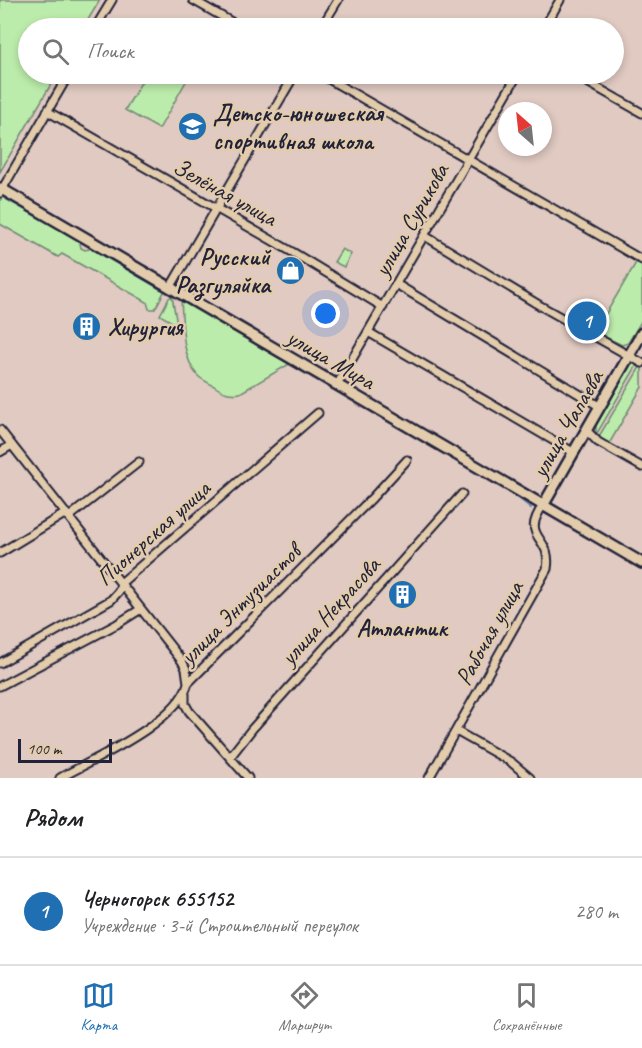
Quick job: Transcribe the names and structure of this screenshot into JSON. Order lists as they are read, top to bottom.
{
  "streets": {
    "main road": ["улица Мира", "улица Чапаева"],
    "street": [
      "Зелёная улица",
      "улица Сурикова",
      "Пионерская улица",
      "улица Энтузиастов",
      "улица Некрасова",
      "Рабочая улица"
    ]
  },
  "crossings": [
    ["Зелёная улица", "улица Сурикова"],
    ["улица Сурикова", "улица Мира"],
    ["улица Мира", "улица Чапаева"]
  ],
  "places": {
    "school or university": ["Детско-юношеская спортивная школа"],
    "shop": ["Русский Разгуляйка"],
    "building": ["Хирургия", "Атлантик"]
  },
  "scale_bar": "100 m",
  "north": "top left",
  "page": {
    "search": "Поиск",
    "pins": "1",
    "scale": "100 m",
    "heading": "Рядом",
    "list": [
      {
        "mark": "1",
        "name": "Черногорск 655152",
        "note": "Учреждение · 3-й Строительный переулок",
        "value": "280 m"
      }
    ],
    "nav": ["Карта", "Маршрут", "Сохранённые"]
  }
}
